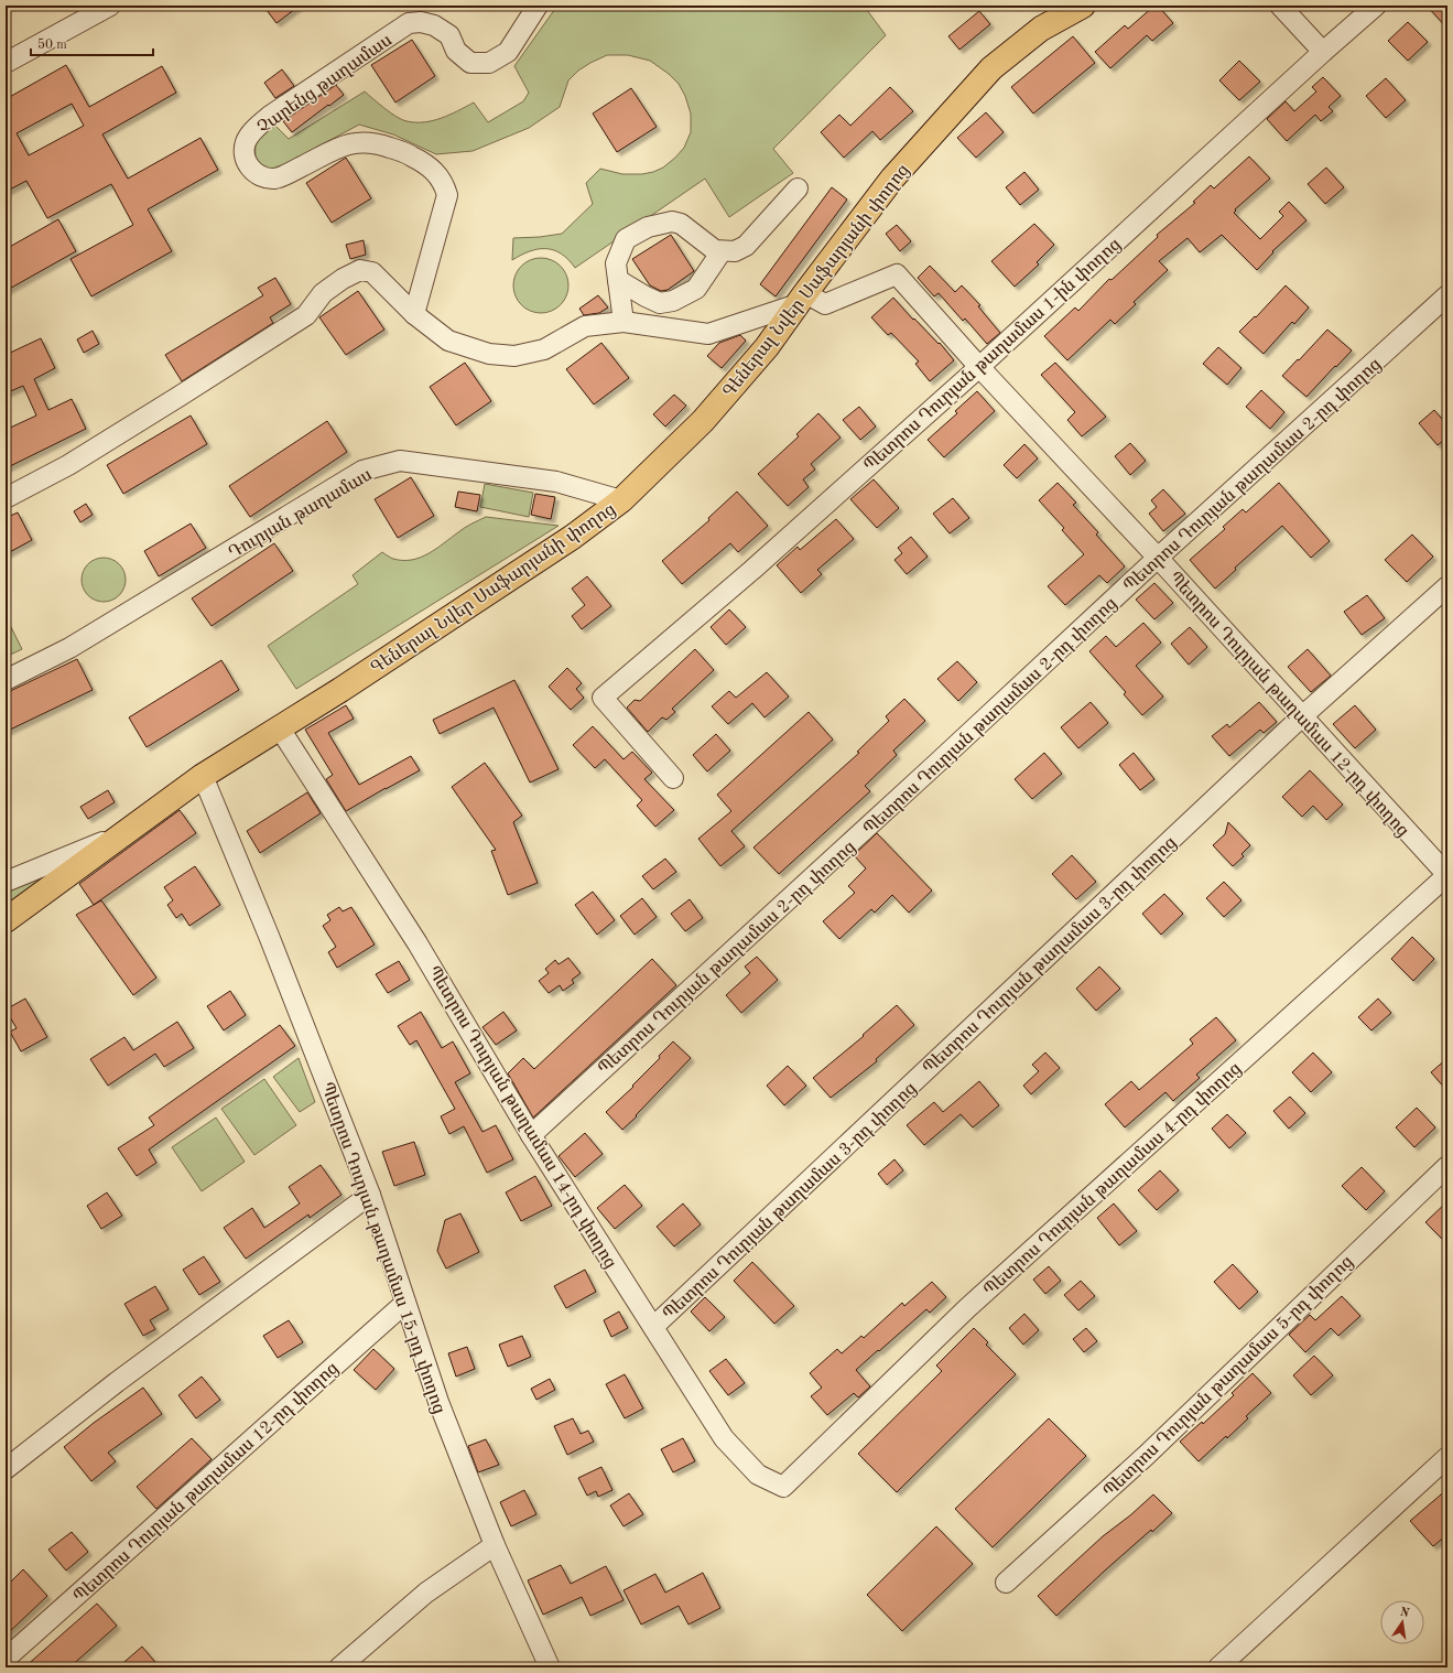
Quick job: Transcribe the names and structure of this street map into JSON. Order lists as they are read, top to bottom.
{
  "streets": {
    "main road": ["Գեներալ Նվեր Սաֆարյանի փողոց"],
    "street": [
      "Չարենց թաղամաս",
      "Պետրոս Դուրյան թաղամաս 1-ին փողոց",
      "Պետրոս Դուրյան թաղամաս 2-րդ փողոց",
      "Դուրյան թաղամաս",
      "Պետրոս Դուրյան թաղամաս 12-րդ փողոց",
      "Պետրոս Դուրյան թաղամաս 3-րդ փողոց",
      "Պետրոս Դուրյան թաղամաս 14-րդ փողոց",
      "Պետրոս Դուրյան թաղամաս 4-րդ փողոց",
      "Պետրոս Դուրյան թաղամաս 15-րդ փողոց",
      "Պետրոս Դուրյան թաղամաս 5-րդ փողոց"
    ]
  },
  "crossings": [
    ["Գեներալ Նվեր Սաֆարյանի փողոց", "Դուրյան թաղամաս"],
    ["Գեներալ Նվեր Սաֆարյանի փողոց", "Պետրոս Դուրյան թաղամաս 12-րդ փողոց"],
    ["Գեներալ Նվեր Սաֆարյանի փողոց", "Պետրոս Դուրյան թաղամաս 14-րդ փողոց"],
    ["Գեներալ Նվեր Սաֆարյանի փողոց", "Պետրոս Դուրյան թաղամաս 15-րդ փողոց"],
    ["Պետրոս Դուրյան թաղամաս 1-ին փողոց", "Պետրոս Դուրյան թաղամաս 12-րդ փողոց"],
    ["Պետրոս Դուրյան թաղամաս 2-րդ փողոց", "Պետրոս Դուրյան թաղամաս 12-րդ փողոց"],
    ["Պետրոս Դուրյան թաղամաս 2-րդ փողոց", "Պետրոս Դուրյան թաղամաս 14-րդ փողոց"],
    ["Պետրոս Դուրյան թաղամաս 12-րդ փողոց", "Պետրոս Դուրյան թաղամաս 3-րդ փողոց"],
    ["Պետրոս Դուրյան թաղամաս 12-րդ փողոց", "Պետրոս Դուրյան թաղամաս 4-րդ փողոց"],
    ["Պետրոս Դուրյան թաղամաս 12-րդ փողոց", "Պետրոս Դուրյան թաղամաս 15-րդ փողոց"],
    ["Պետրոս Դուրյան թաղամաս 3-րդ փողոց", "Պետրոս Դուրյան թաղամաս 14-րդ փողոց"],
    ["Պետրոս Դուրյան թաղամաս 14-րդ փողոց", "Պետրոս Դուրյան թաղամաս 4-րդ փողոց"]
  ],
  "scale_bar": "50 m",
  "north": "top"
}
